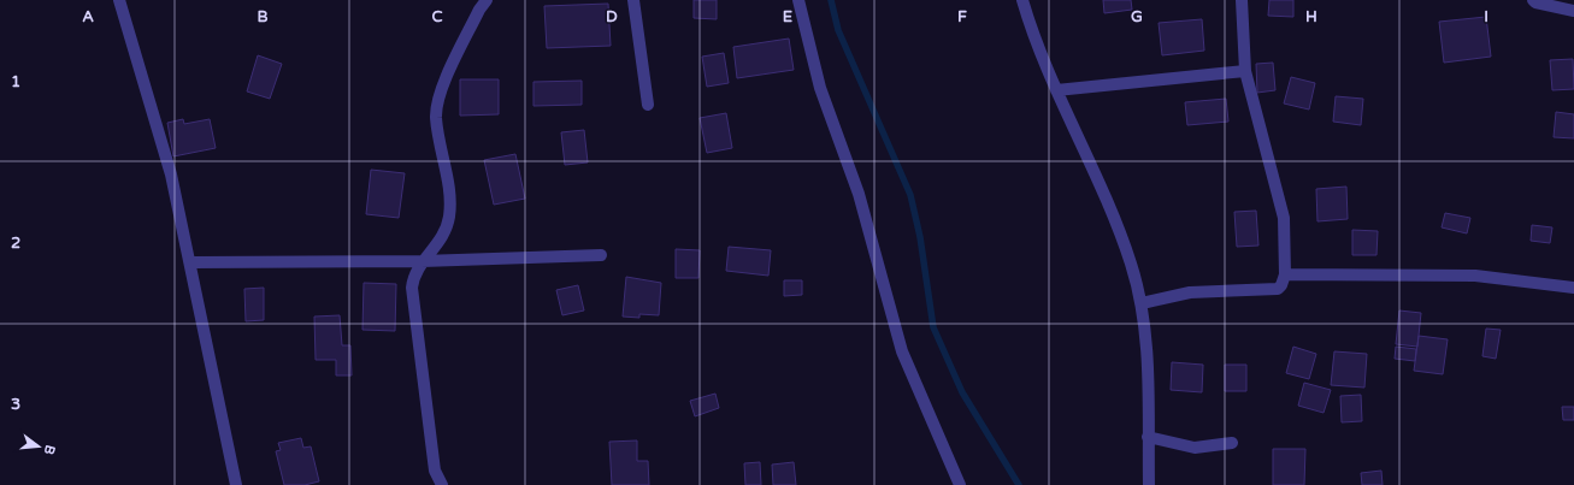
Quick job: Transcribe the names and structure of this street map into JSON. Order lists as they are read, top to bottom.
{
  "north": "right",
  "grid": {
    "columns": [
      "A",
      "B",
      "C",
      "D",
      "E",
      "F",
      "G",
      "H",
      "I"
    ],
    "rows": ["1", "2", "3"]
  }
}
